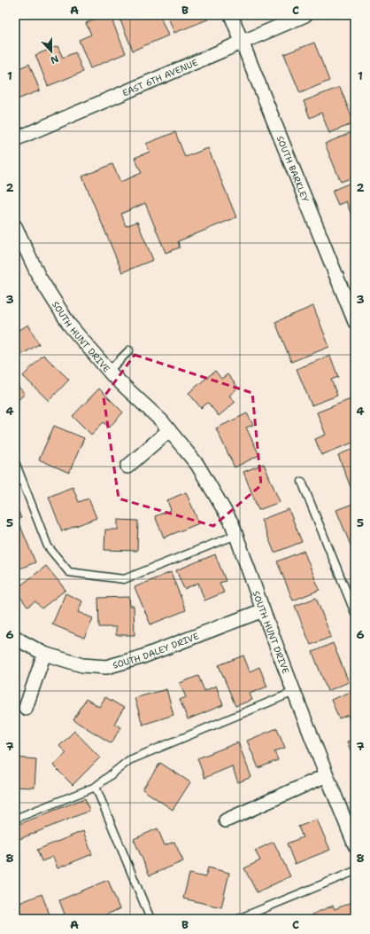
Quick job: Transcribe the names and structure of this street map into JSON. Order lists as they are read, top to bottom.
{
  "streets": {
    "street": [
      "EAST 6TH AVENUE",
      "SOUTH BARKLEY",
      "SOUTH HUNT DRIVE",
      "SOUTH DALEY DRIVE"
    ]
  },
  "crossings": [
    ["EAST 6TH AVENUE", "SOUTH BARKLEY"],
    ["SOUTH HUNT DRIVE", "SOUTH DALEY DRIVE"]
  ],
  "north": "bottom",
  "grid": {
    "columns": ["A", "B", "C"],
    "rows": [
      "1",
      "2",
      "3",
      "4",
      "5",
      "6",
      "7",
      "8"
    ]
  }
}
